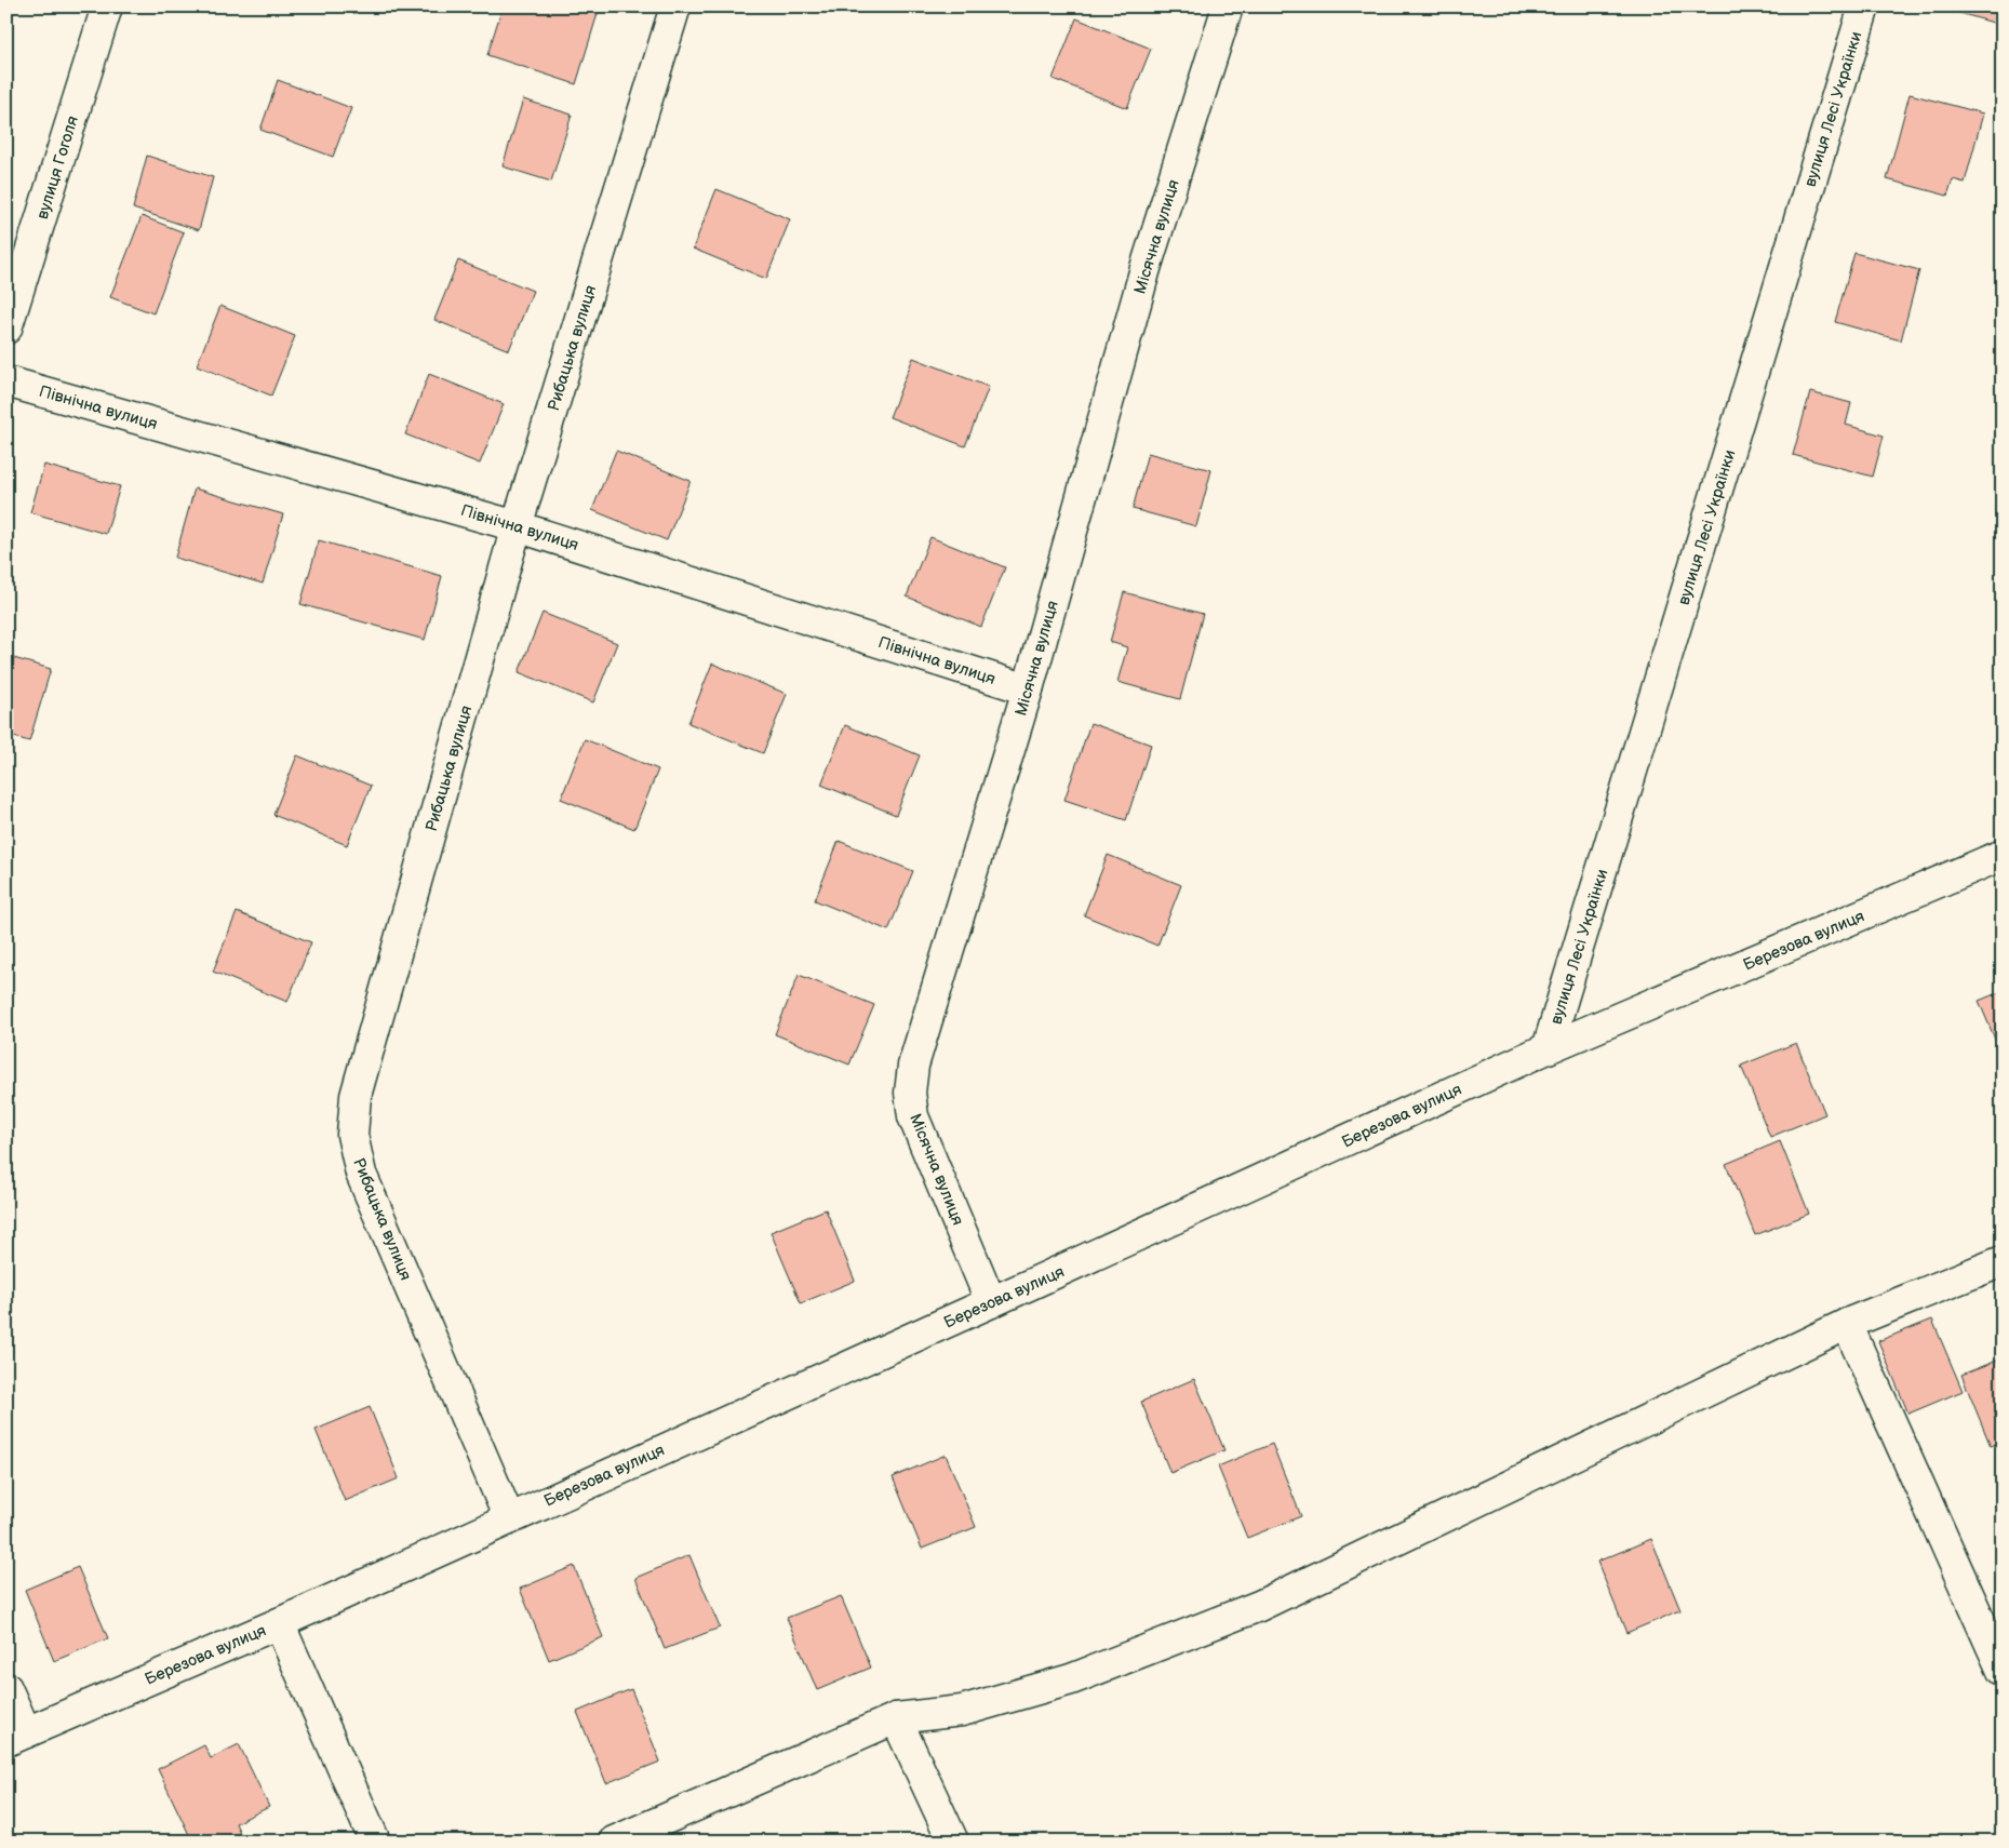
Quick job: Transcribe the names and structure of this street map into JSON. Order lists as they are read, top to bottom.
{
  "streets": {
    "street": [
      "вулиця Лесі Українки",
      "вулиця Гоголя",
      "Місячна вулиця",
      "Рибацька вулиця",
      "Північна вулиця",
      "Березова вулиця"
    ]
  },
  "crossings": [
    ["вулиця Лесі Українки", "Березова вулиця"],
    ["Місячна вулиця", "Північна вулиця"],
    ["Місячна вулиця", "Березова вулиця"],
    ["Рибацька вулиця", "Північна вулиця"],
    ["Рибацька вулиця", "Березова вулиця"]
  ]
}
